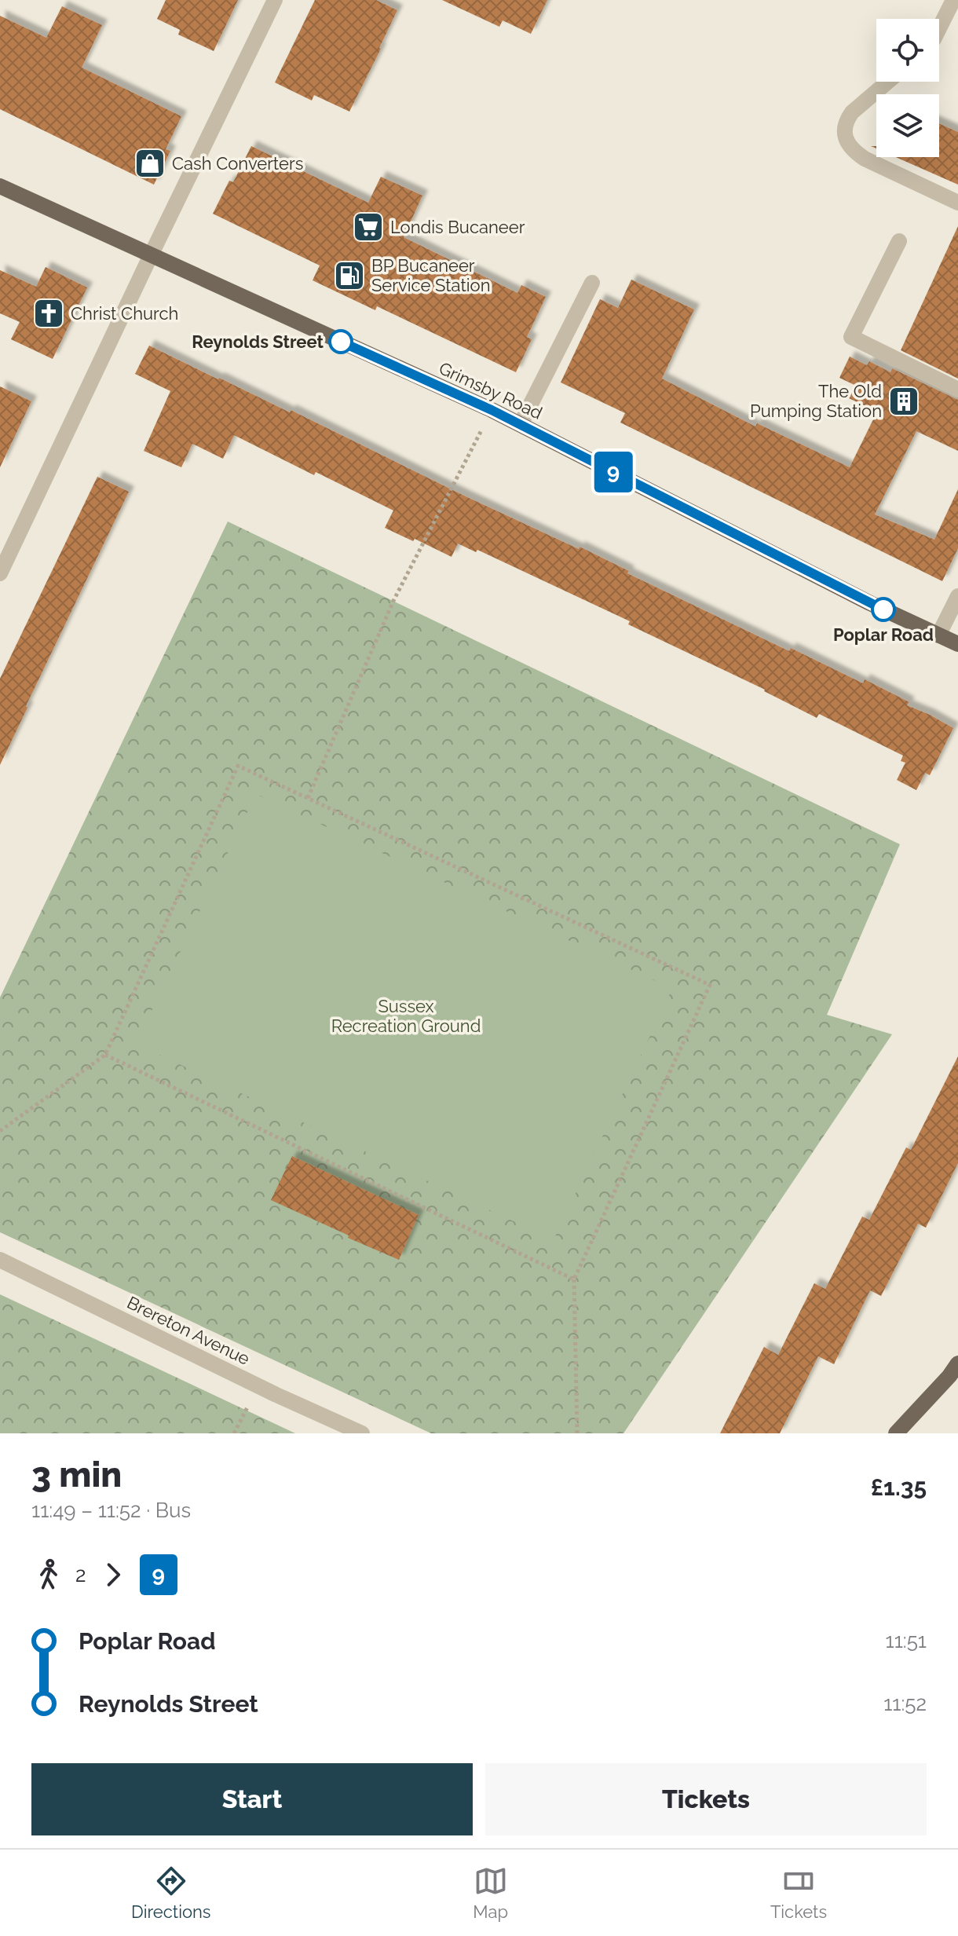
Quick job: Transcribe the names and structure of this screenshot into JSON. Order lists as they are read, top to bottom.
{
  "streets": {
    "main road": ["Grimsby Road"],
    "street": ["Brereton Avenue"]
  },
  "parks": ["Sussex Recreation Ground"],
  "places": {
    "shop": ["Cash Converters"],
    "supermarket": ["Londis Bucaneer"],
    "fuel station": ["BP Bucaneer Service Station"],
    "church": ["Christ Church"],
    "other": ["Reynolds Street", "Poplar Road"],
    "building": ["The Old Pumping Station"]
  },
  "lines": ["bus line 9"],
  "page": {
    "on_map": "9",
    "heading": ["3 min", "11:49 – 11:52 · Bus", "£1.35"],
    "legs": ["2", "9"],
    "list": [
      {
        "name": "Poplar Road",
        "value": "11:51"
      },
      {
        "name": "Reynolds Street",
        "value": "11:52"
      }
    ],
    "buttons": ["Start", "Tickets"],
    "tabs": ["Directions", "Map", "Tickets"]
  }
}
